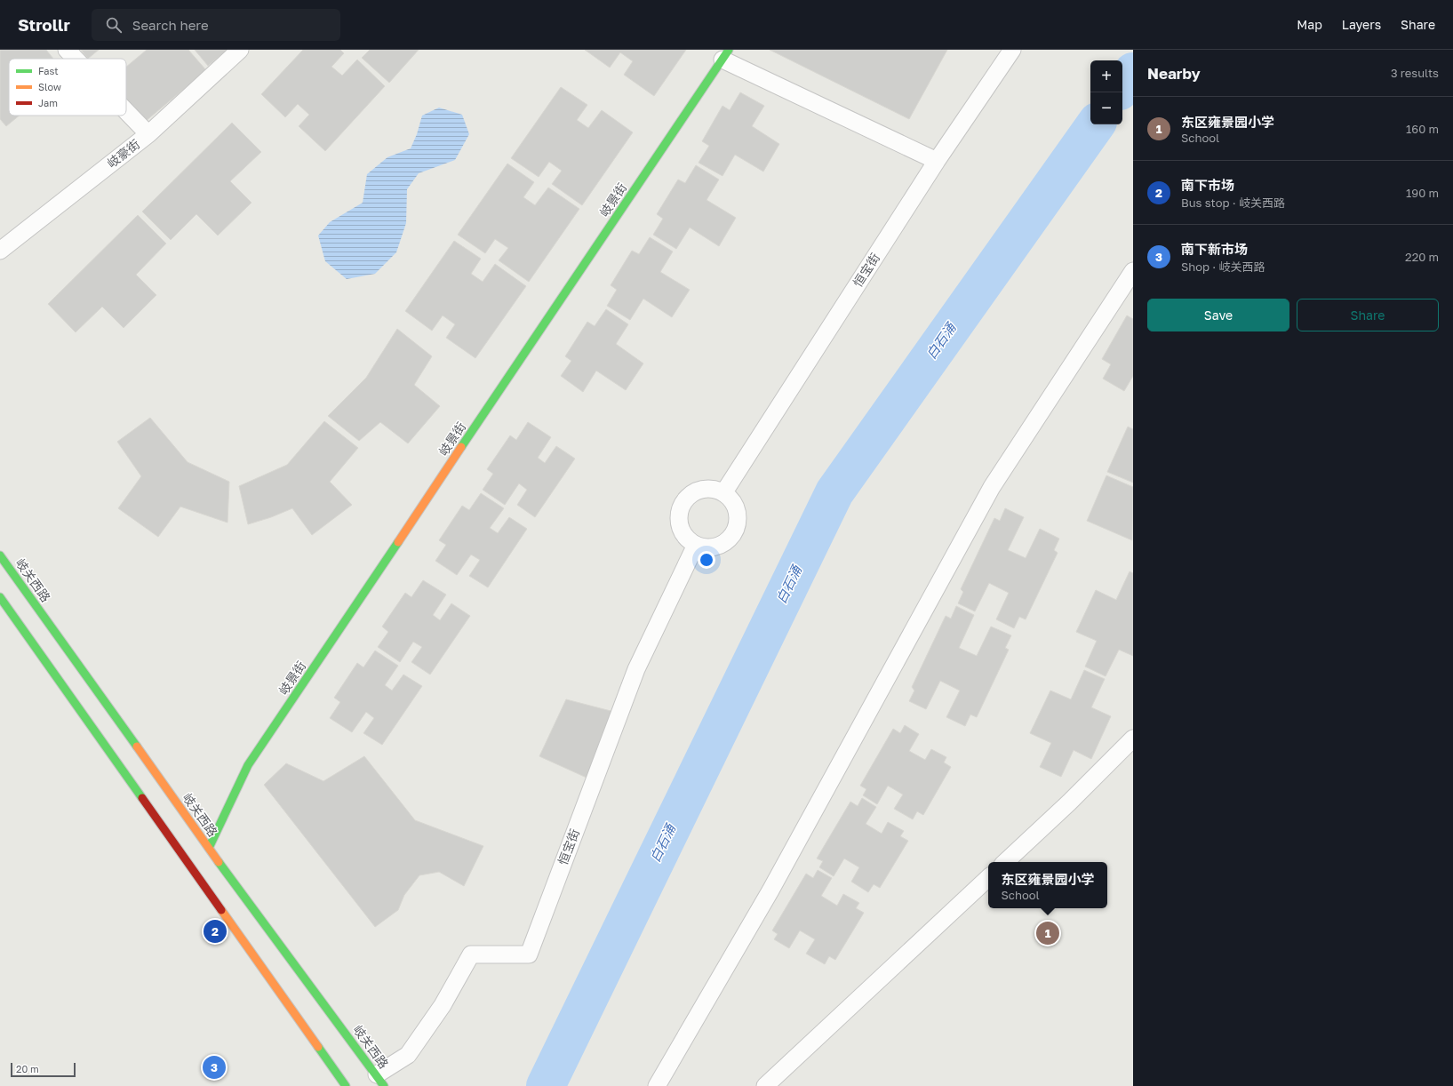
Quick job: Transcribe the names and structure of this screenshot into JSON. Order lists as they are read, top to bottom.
{
  "streets": {
    "main road": ["岐景街", "岐关西路"],
    "street": ["岐豪街", "恒宝街"]
  },
  "crossings": [
    ["岐景街", "岐关西路"],
    ["恒宝街", "岐关西路"]
  ],
  "water": ["白石涌"],
  "legend": ["Fast", "Slow", "Jam"],
  "scale_bar": "20 m",
  "page": {
    "header": "Strollr",
    "search": "Search here",
    "nav": ["Map", "Layers", "Share"],
    "heading": ["Nearby", "3 results"],
    "map_buttons": ["+", "−"],
    "list": [
      {
        "mark": "1",
        "name": "东区雍景园小学",
        "note": "School",
        "value": "160 m"
      },
      {
        "mark": "2",
        "name": "南下市场",
        "note": "Bus stop · 岐关西路",
        "value": "190 m"
      },
      {
        "mark": "3",
        "name": "南下新市场",
        "note": "Shop · 岐关西路",
        "value": "220 m"
      }
    ],
    "buttons": ["Save", "Share"],
    "popup": ["东区雍景园小学", "School"],
    "pins": ["2", "1", "3"],
    "scale": "20 m"
  }
}
